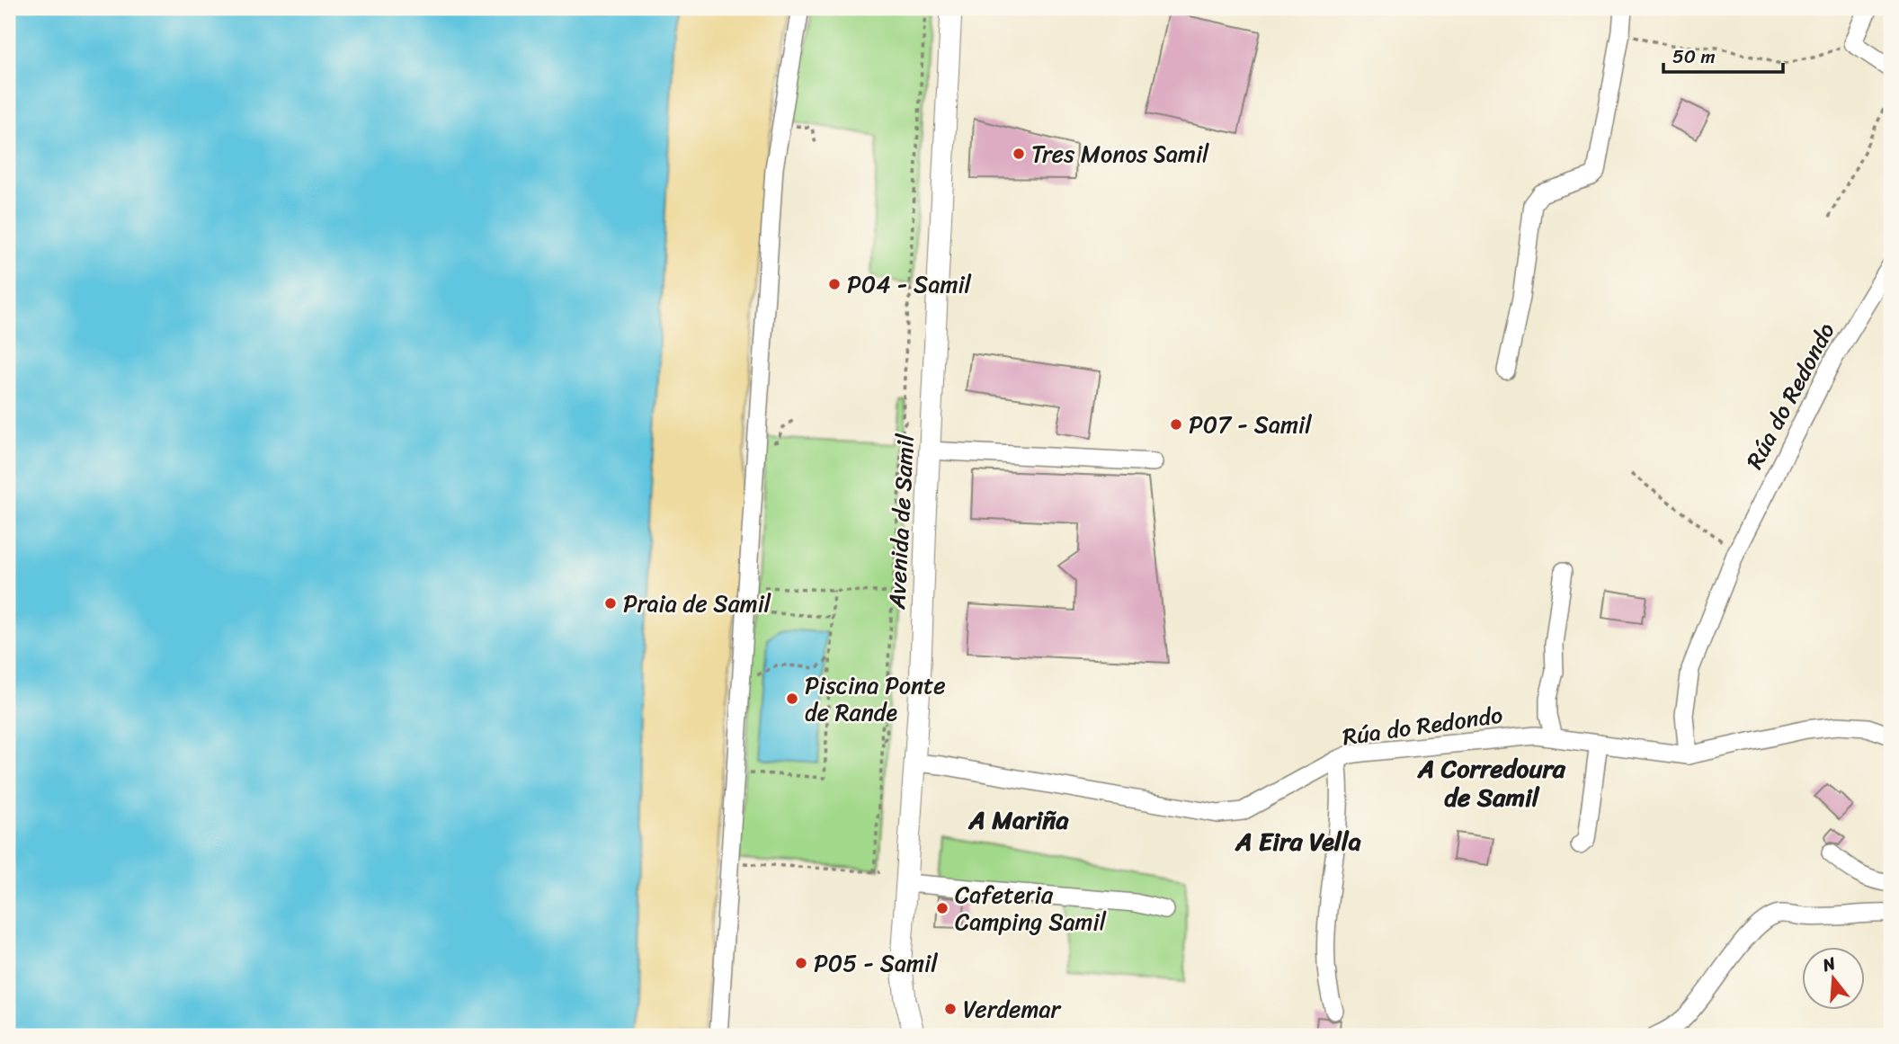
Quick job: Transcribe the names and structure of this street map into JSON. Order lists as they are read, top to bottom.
{
  "streets": {
    "main road": ["Avenida de Samil"],
    "street": ["Rúa do Redondo"]
  },
  "crossings": [
    ["Rúa do Redondo", "Avenida de Samil"]
  ],
  "districts": ["A Corredoura de Samil", "A Mariña", "A Eira Vella"],
  "places": [
    "Tres Monos Samil",
    "P04 - Samil",
    "P07 - Samil",
    "Praia de Samil",
    "Piscina Ponte de Rande",
    "Cafeteria Camping Samil",
    "P05 - Samil",
    "Verdemar"
  ],
  "scale_bar": "50 m",
  "north": "top"
}
